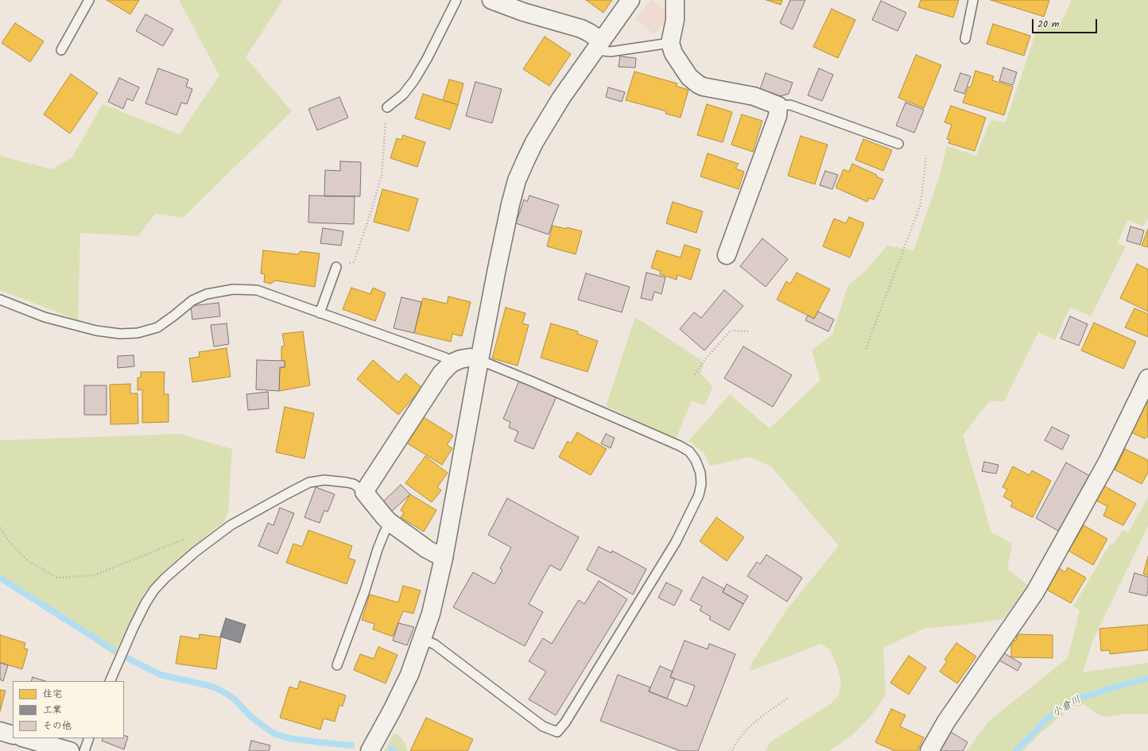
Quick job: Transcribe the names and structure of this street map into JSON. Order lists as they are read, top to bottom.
{
  "water": ["小倉川"],
  "legend": ["住宅", "工業", "その他"],
  "scale_bar": "20 m"
}
